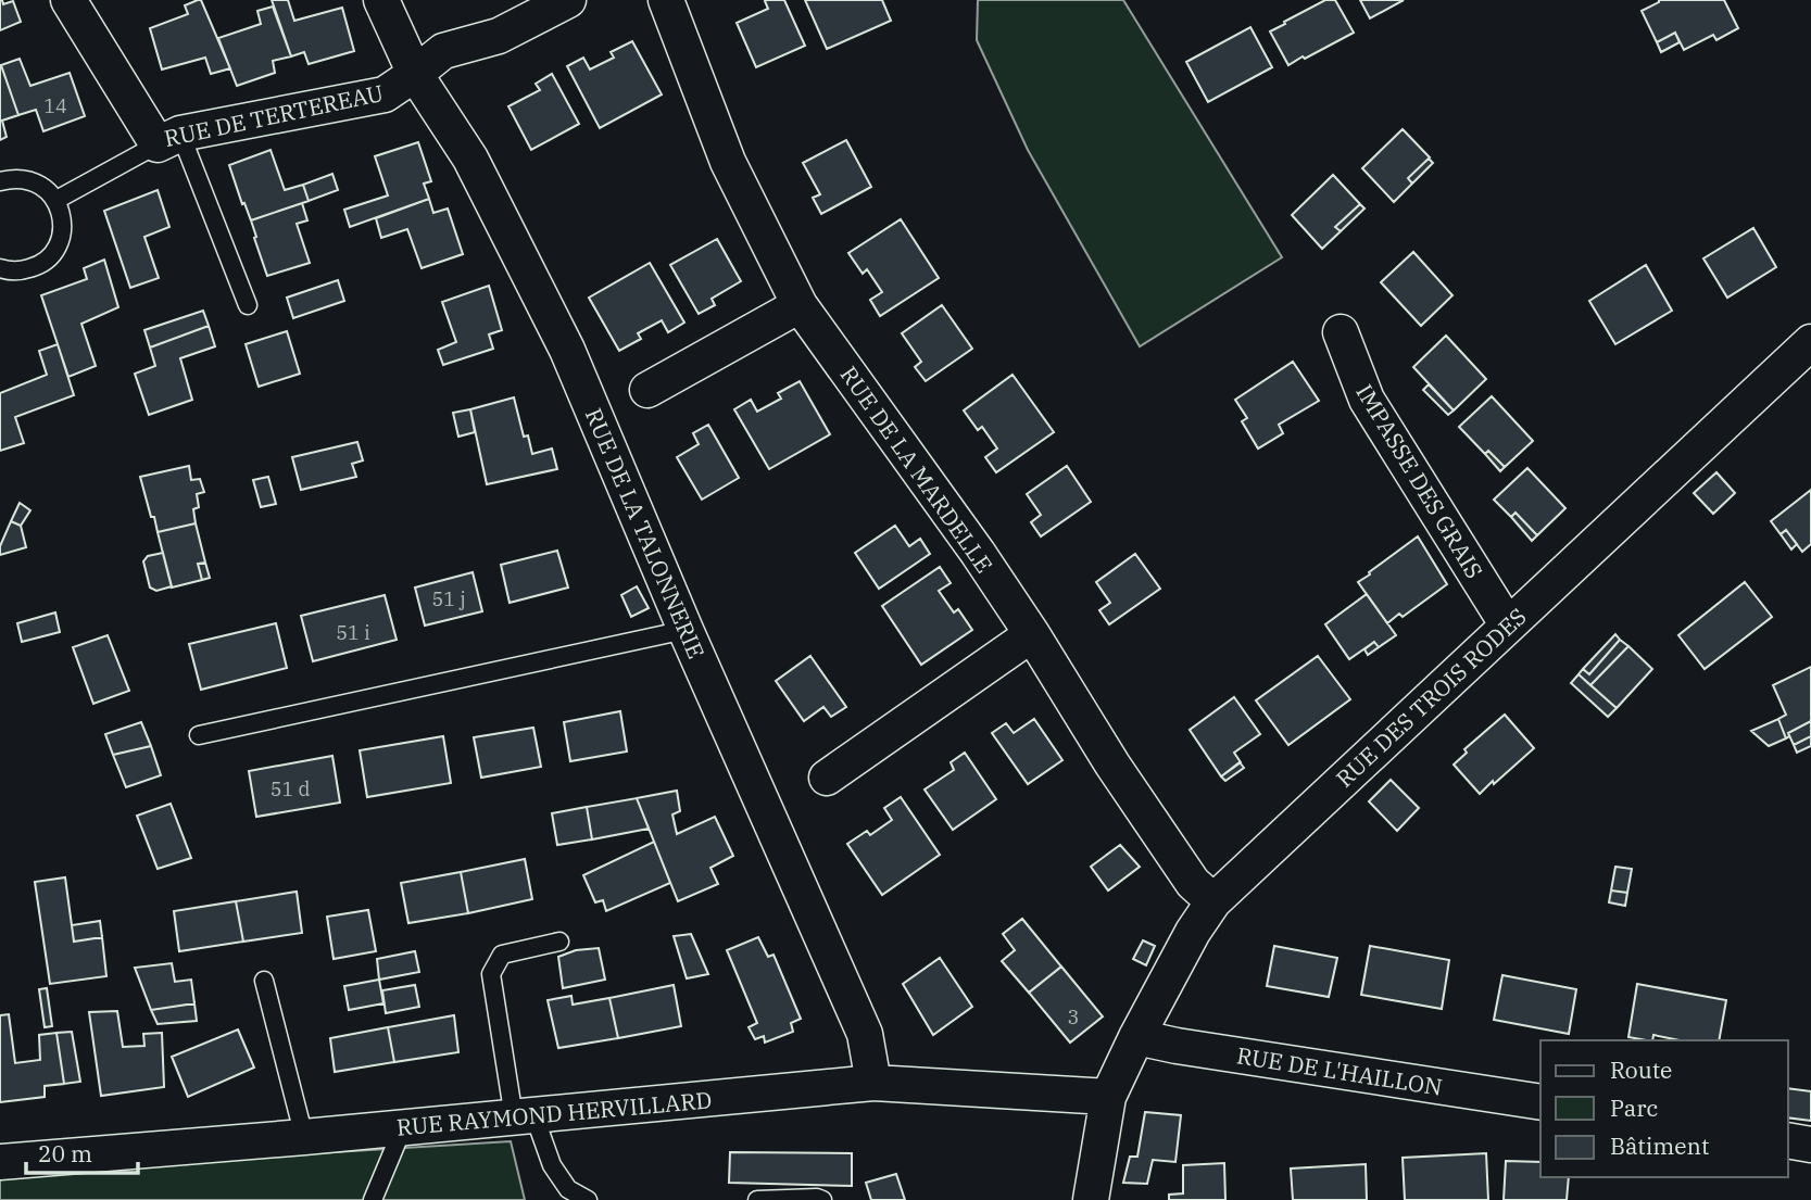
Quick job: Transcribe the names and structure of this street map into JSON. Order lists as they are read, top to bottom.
{
  "streets": {
    "street": [
      "RUE DE TERTEREAU",
      "RUE DE LA MARDELLE",
      "IMPASSE DES GRAIS",
      "RUE DE LA TALONNERIE",
      "RUE DES TROIS RODES",
      "RUE DE L'HAILLON",
      "RUE RAYMOND HERVILLARD"
    ]
  },
  "crossings": [
    ["RUE DE TERTEREAU", "RUE DE LA TALONNERIE"],
    ["RUE DE LA MARDELLE", "RUE DES TROIS RODES"],
    ["IMPASSE DES GRAIS", "RUE DES TROIS RODES"],
    ["RUE DE LA TALONNERIE", "RUE RAYMOND HERVILLARD"],
    ["RUE DES TROIS RODES", "RUE DE L'HAILLON"],
    ["RUE DES TROIS RODES", "RUE RAYMOND HERVILLARD"]
  ],
  "house_numbers": [
    "14",
    "51 j",
    "51 i",
    "51 d",
    "3"
  ],
  "legend": ["Route", "Parc", "Bâtiment"],
  "scale_bar": "20 m"
}
